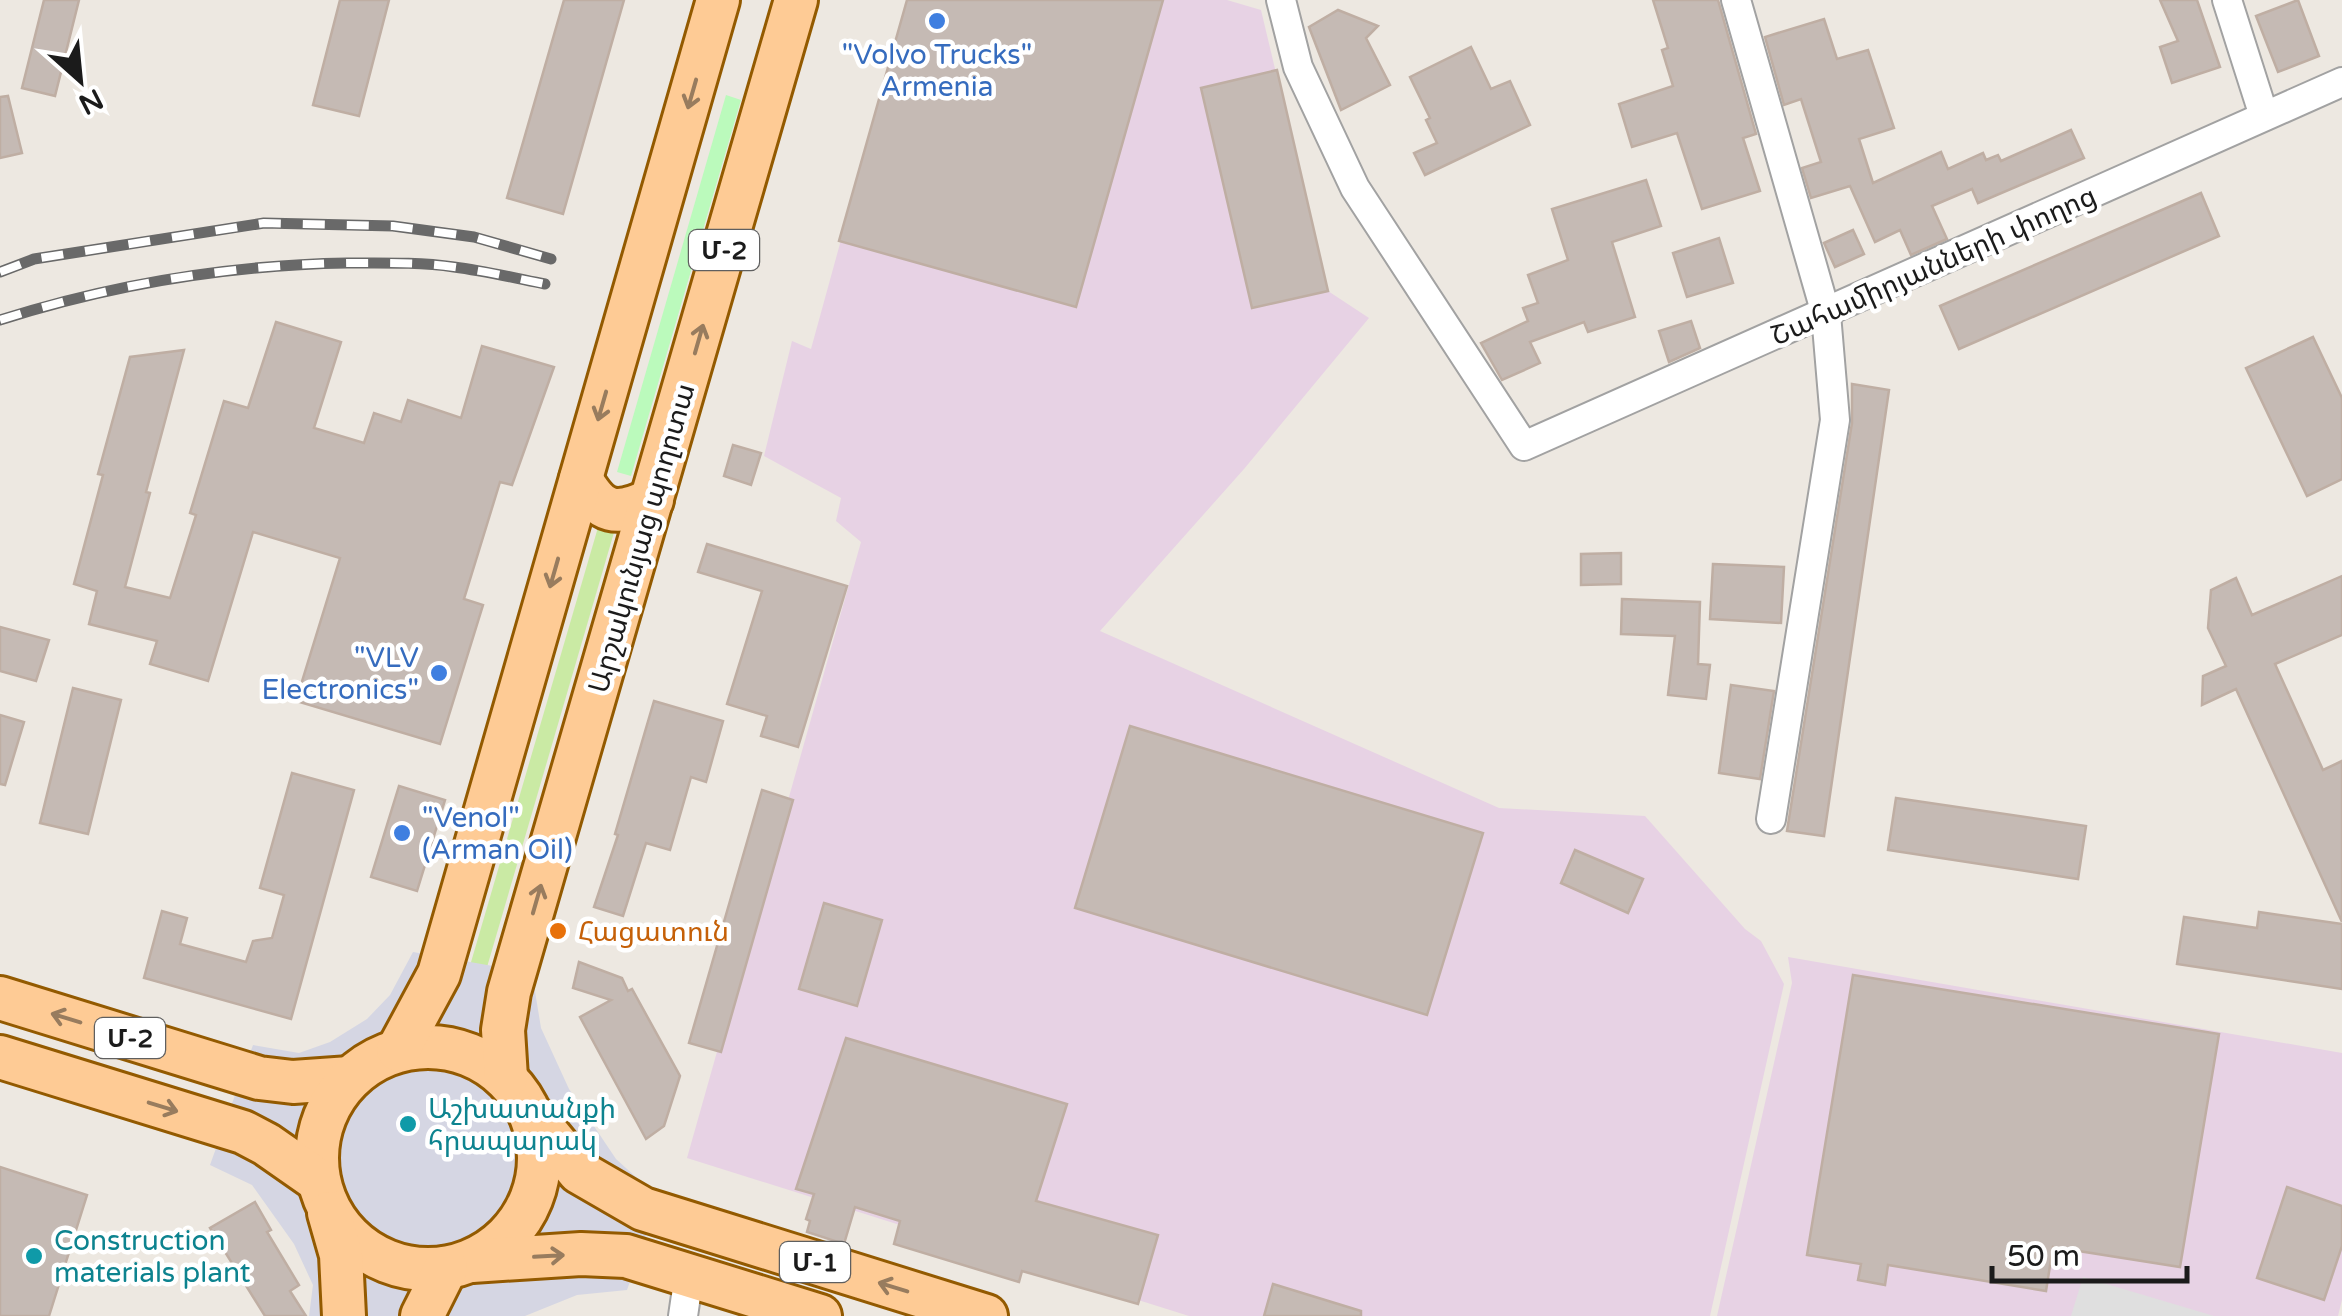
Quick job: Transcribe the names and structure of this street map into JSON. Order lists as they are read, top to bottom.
{
  "streets": {
    "main road": ["Մ-2", "Արշակունյաց պողոտա", "Մ-1"],
    "street": ["Շահամիրյանների փողոց"]
  },
  "crossings": [
    ["Մ-2", "Արշակունյաց պողոտա"],
    ["Մ-2", "Մ-1"],
    ["Արշակունյաց պողոտա", "Մ-1"]
  ],
  "places": [
    "\"Volvo Trucks\" Armenia",
    "\"VLV Electronics\"",
    "\"Venol\" (Arman Oil)",
    "Հացատուն",
    "Աշխատանքի հրապարակ",
    "Construction materials plant"
  ],
  "scale_bar": "50 m",
  "north": "bottom right"
}
